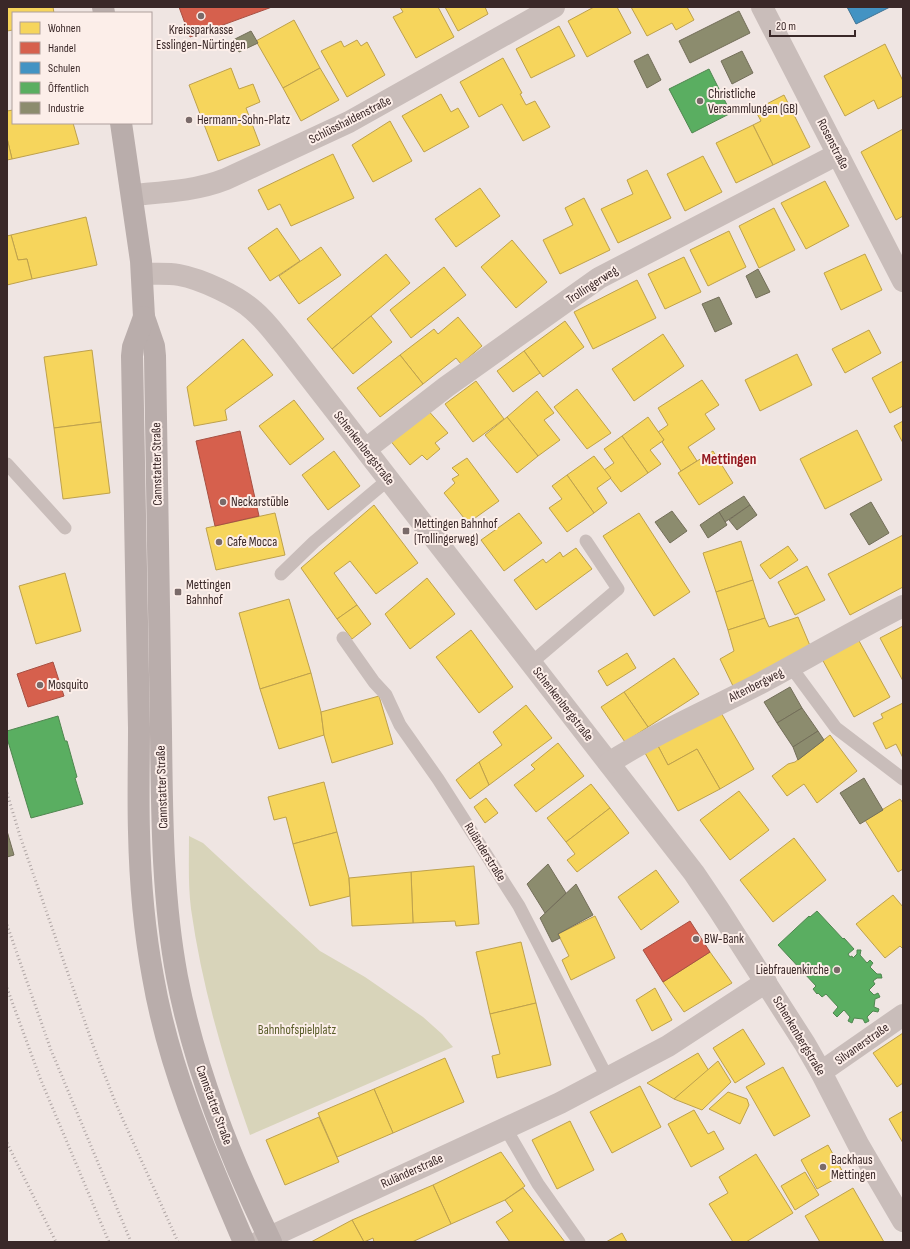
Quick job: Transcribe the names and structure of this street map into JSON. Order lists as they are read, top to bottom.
{
  "streets": {
    "main road": ["Cannstatter Straße"],
    "street": [
      "Schlüsshaldenstraße",
      "Rosenstraße",
      "Trollingerweg",
      "Schenkenbergstraße",
      "Altenbergweg",
      "Ruländerstraße",
      "Silvanerstraße"
    ]
  },
  "crossings": [
    ["Schlüsshaldenstraße", "Cannstatter Straße"],
    ["Rosenstraße", "Trollingerweg"],
    ["Trollingerweg", "Schenkenbergstraße"],
    ["Schenkenbergstraße", "Cannstatter Straße"],
    ["Schenkenbergstraße", "Altenbergweg"],
    ["Schenkenbergstraße", "Ruländerstraße"],
    ["Schenkenbergstraße", "Silvanerstraße"],
    ["Cannstatter Straße", "Ruländerstraße"]
  ],
  "districts": ["Mettingen"],
  "parks": ["Bahnhofspielplatz"],
  "places": {
    "other": [
      "Kreissparkasse Esslingen-Nürtingen",
      "Christliche Versammlungen (GB)",
      "Hermann-Sohn-Platz",
      "Neckarstüble",
      "Cafe Mocca",
      "Mosquito",
      "BW-Bank",
      "Liebfrauenkirche",
      "Backhaus Mettingen"
    ],
    "transit": ["Mettingen Bahnhof (Trollingerweg)", "Mettingen Bahnhof"]
  },
  "legend": [
    "Wohnen",
    "Handel",
    "Schulen",
    "Öffentlich",
    "Industrie"
  ],
  "scale_bar": "20 m"
}
